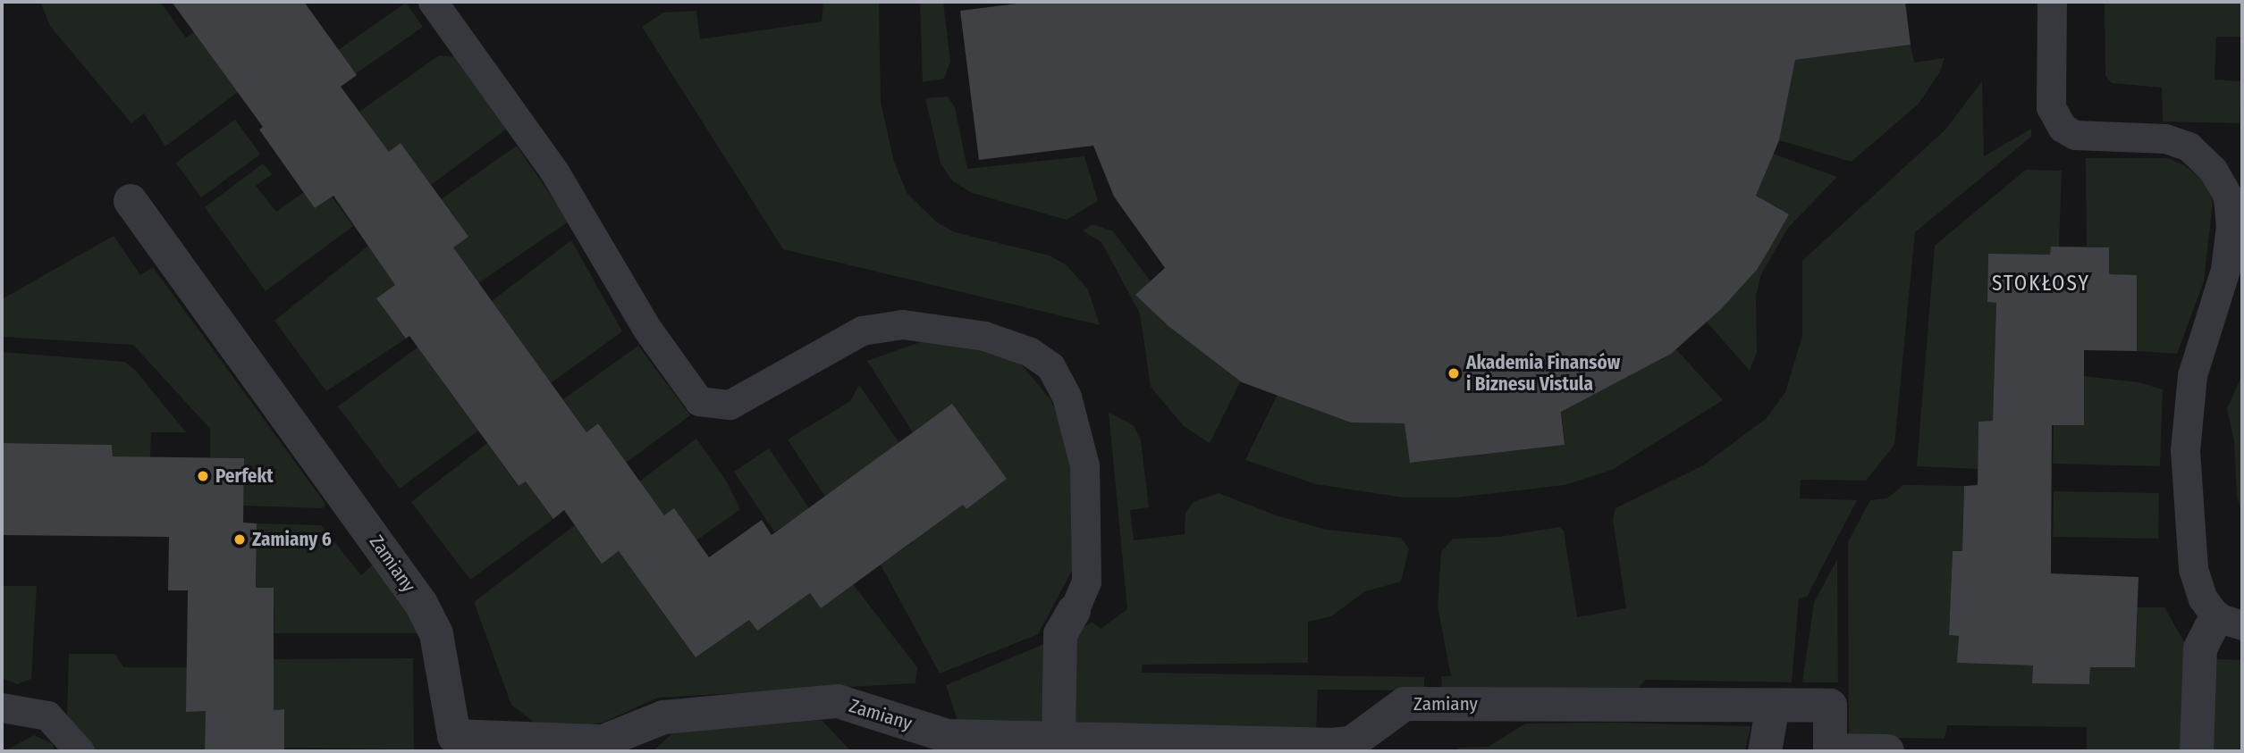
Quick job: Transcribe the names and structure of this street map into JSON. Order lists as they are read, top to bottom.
{
  "streets": {
    "street": ["Zamiany"]
  },
  "districts": ["STOKŁOSY"],
  "places": ["Akademia Finansów i Biznesu Vistula", "Perfekt", "Zamiany 6"]
}
